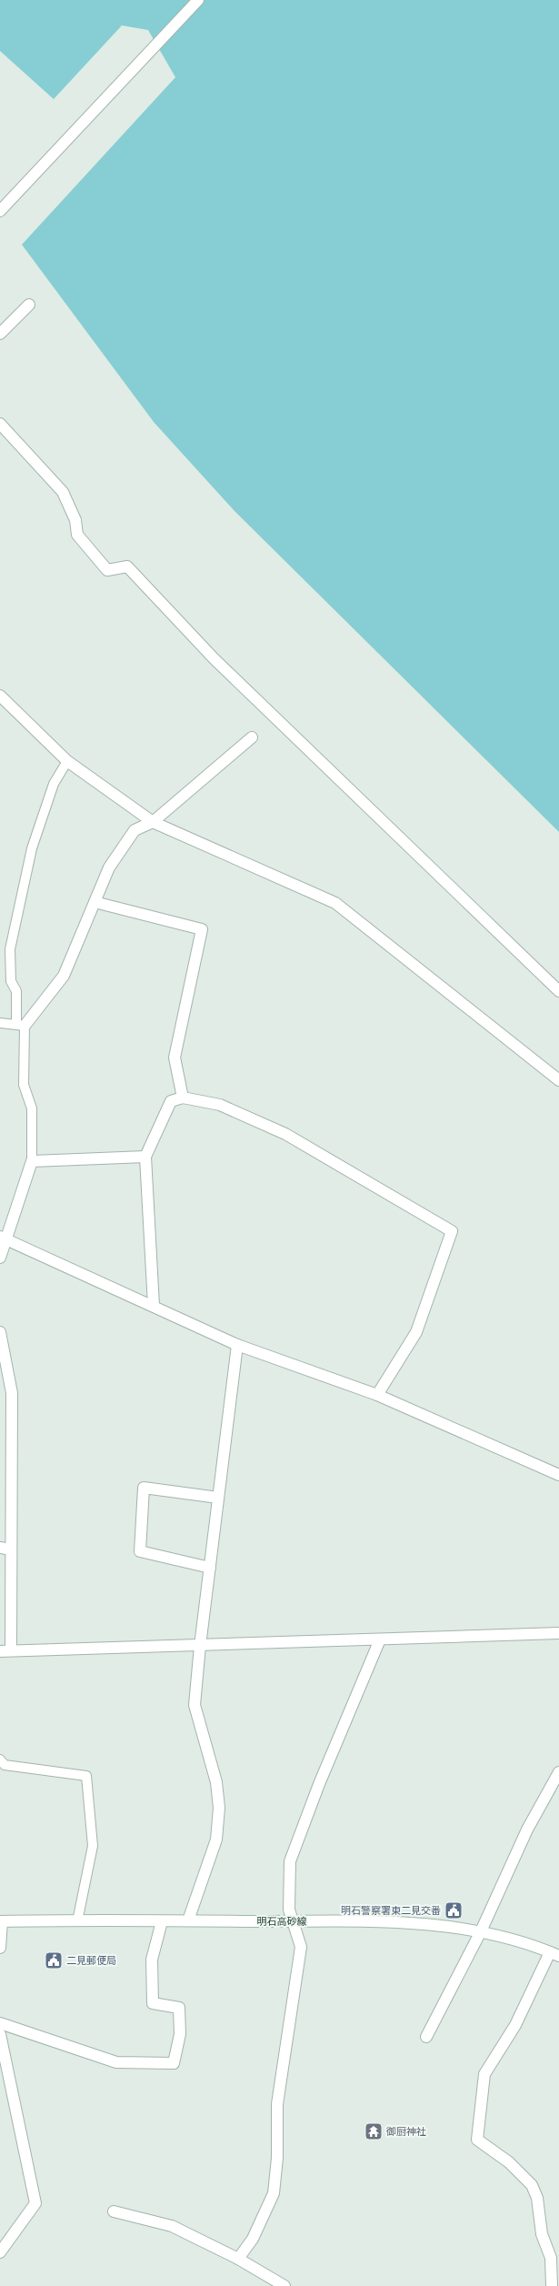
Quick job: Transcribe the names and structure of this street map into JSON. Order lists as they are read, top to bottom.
{
  "streets": {
    "street": ["明石高砂線"]
  },
  "places": {
    "public building": ["明石警察署東二見交番", "二見郵便局"],
    "temple": ["御厨神社"]
  }
}
